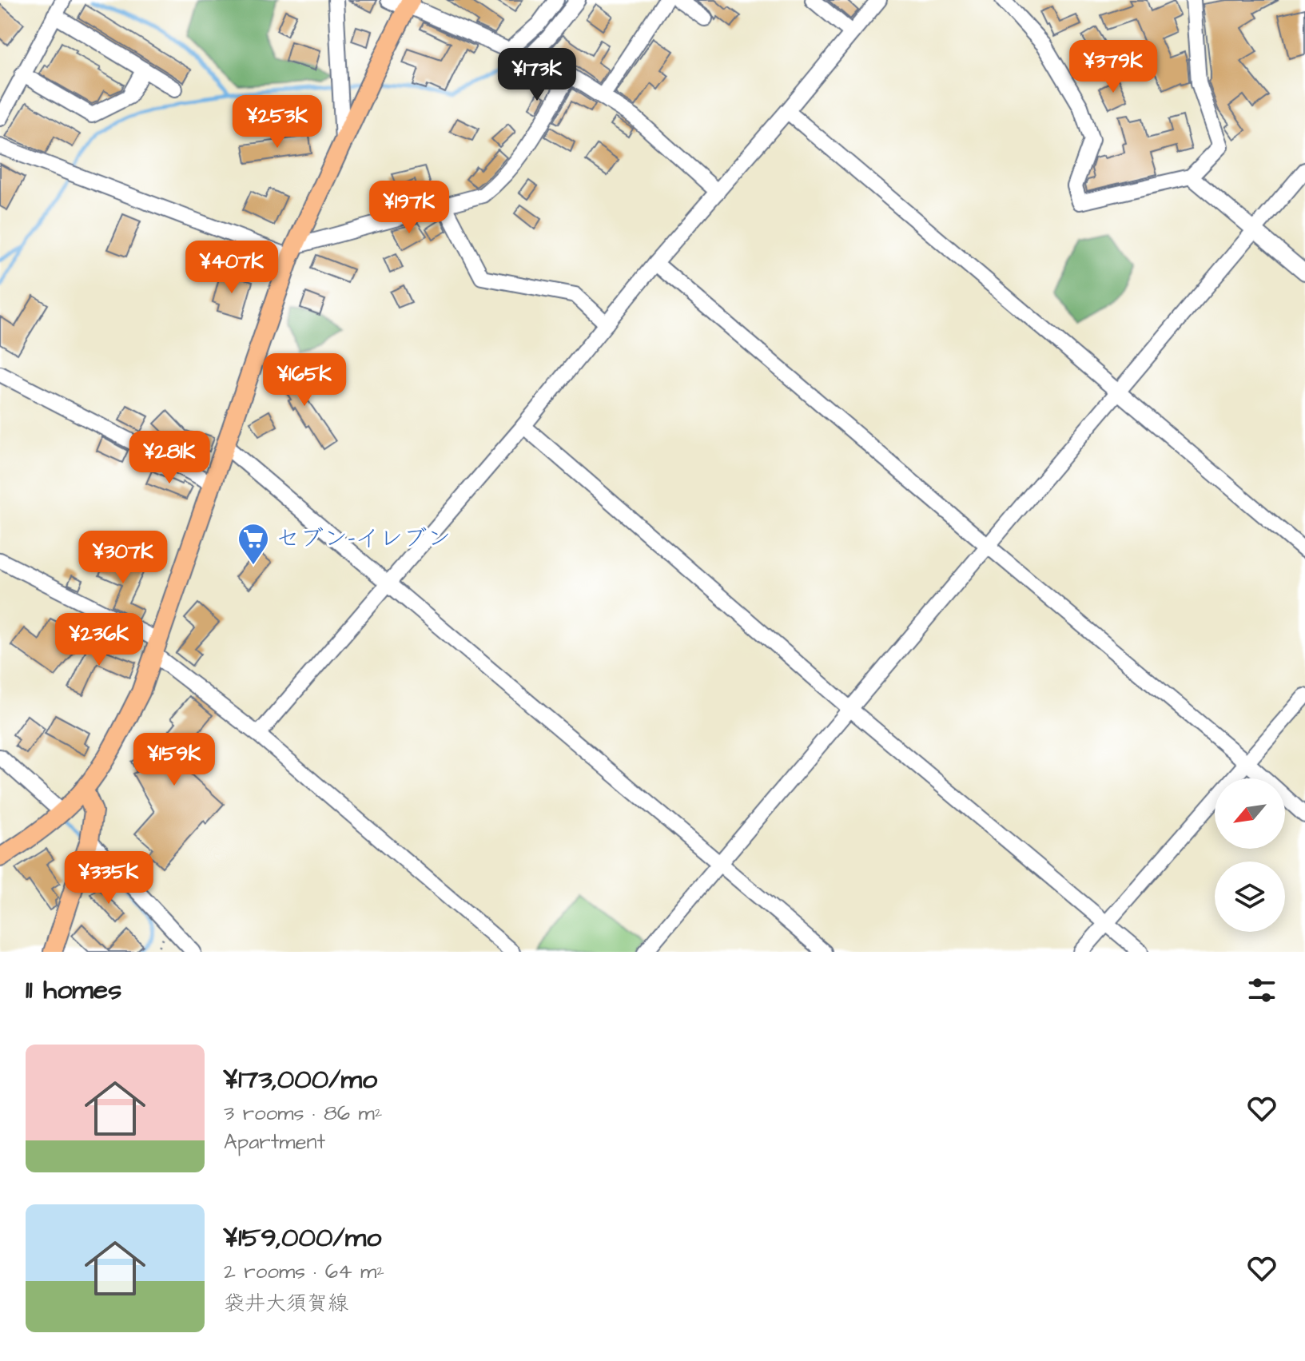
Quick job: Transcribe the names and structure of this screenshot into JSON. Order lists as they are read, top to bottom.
{
  "places": {
    "supermarket": ["セブン-イレブン"]
  },
  "north": "bottom left",
  "page": {
    "price": [
      "¥379K",
      "¥173K",
      "¥253K",
      "¥197K",
      "¥407K",
      "¥165K",
      "¥281K",
      "¥307K",
      "¥236K",
      "¥159K",
      "¥335K"
    ],
    "heading": "11 homes",
    "list": [
      {
        "name": "¥173,000/mo",
        "note": "3 rooms · 86 m² · Apartment"
      },
      {
        "name": "¥159,000/mo",
        "note": "2 rooms · 64 m² · 袋井大須賀線"
      }
    ]
  }
}
